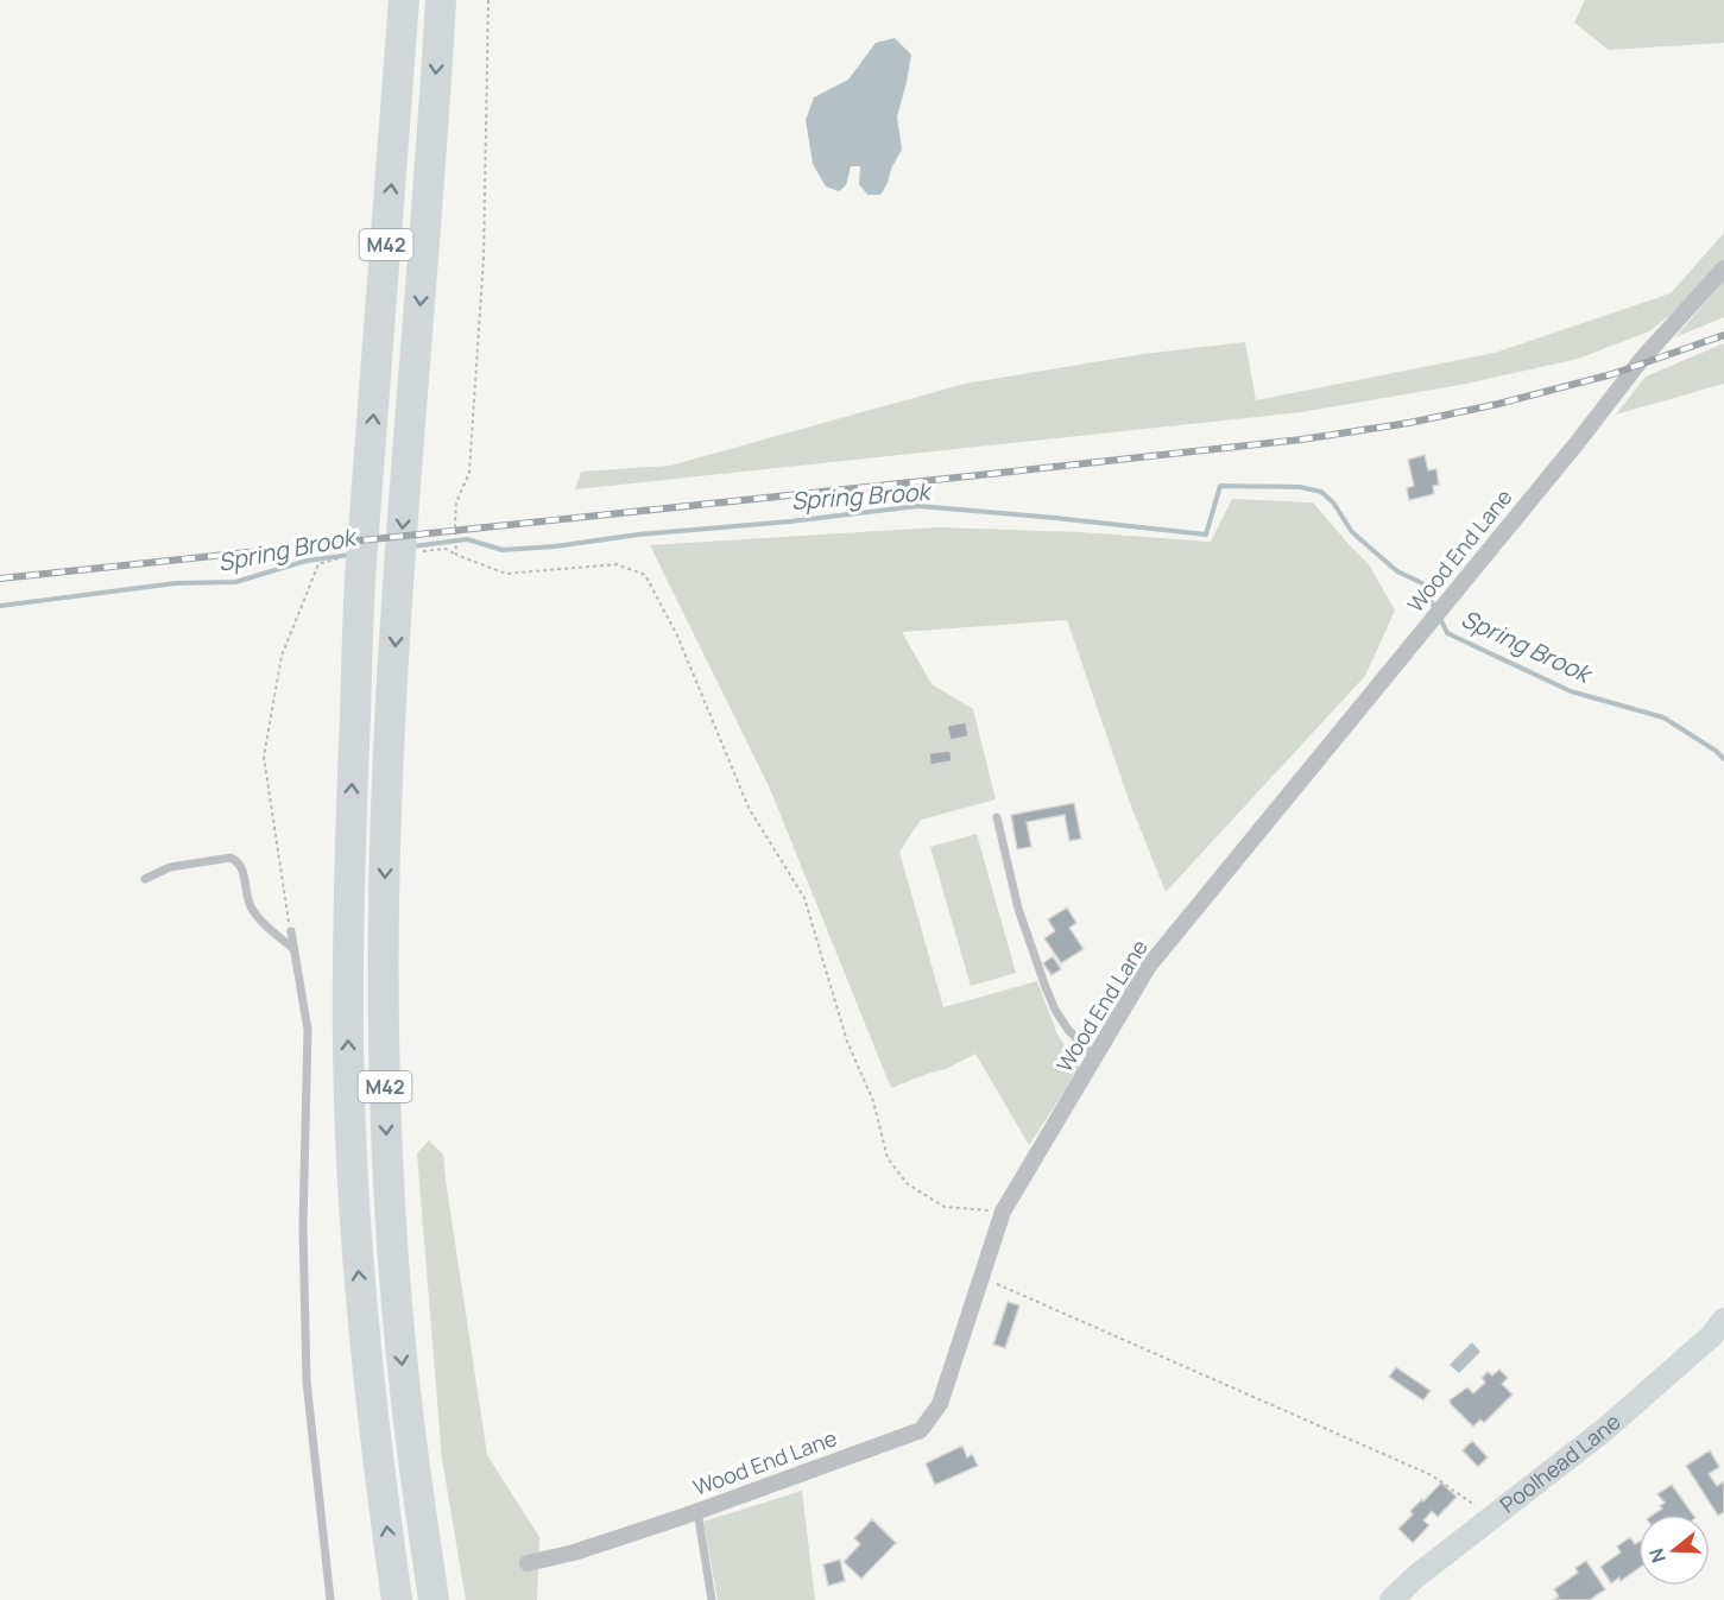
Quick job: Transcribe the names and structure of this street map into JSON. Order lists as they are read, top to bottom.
{
  "streets": {
    "highway": ["M42"],
    "street": ["Wood End Lane", "Poolhead Lane"]
  },
  "water": ["Spring Brook"],
  "north": "left"
}
